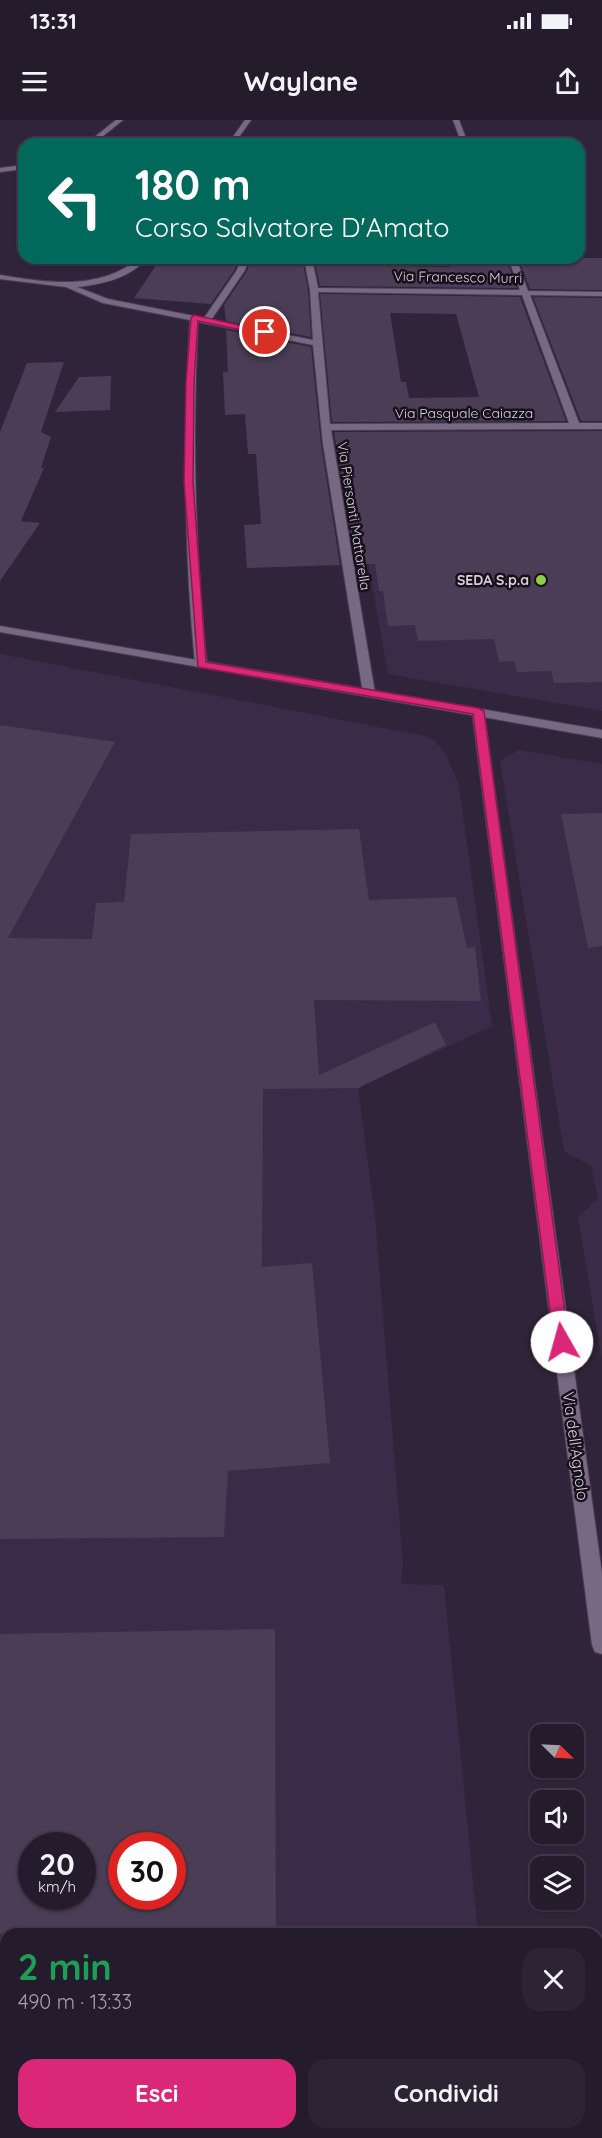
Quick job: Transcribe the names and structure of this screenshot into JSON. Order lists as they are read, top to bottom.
{
  "streets": {
    "street": [
      "Via Francesco Murri",
      "Via Pasquale Caiazza",
      "Via Piersanti Mattarella",
      "Via dell'Agnolo"
    ]
  },
  "crossings": [
    ["Via Francesco Murri", "Via Piersanti Mattarella"],
    ["Via Pasquale Caiazza", "Via Piersanti Mattarella"]
  ],
  "places": ["SEDA S.p.a"],
  "north": "bottom right",
  "page": {
    "status": "13:31",
    "header": "Waylane",
    "turn": ["180 m", "Corso Salvatore D'Amato"],
    "speed": "20 km/h",
    "limit": "30",
    "heading": ["2 min", "490 m · 13:33"],
    "buttons": ["Esci", "Condividi"]
  }
}
